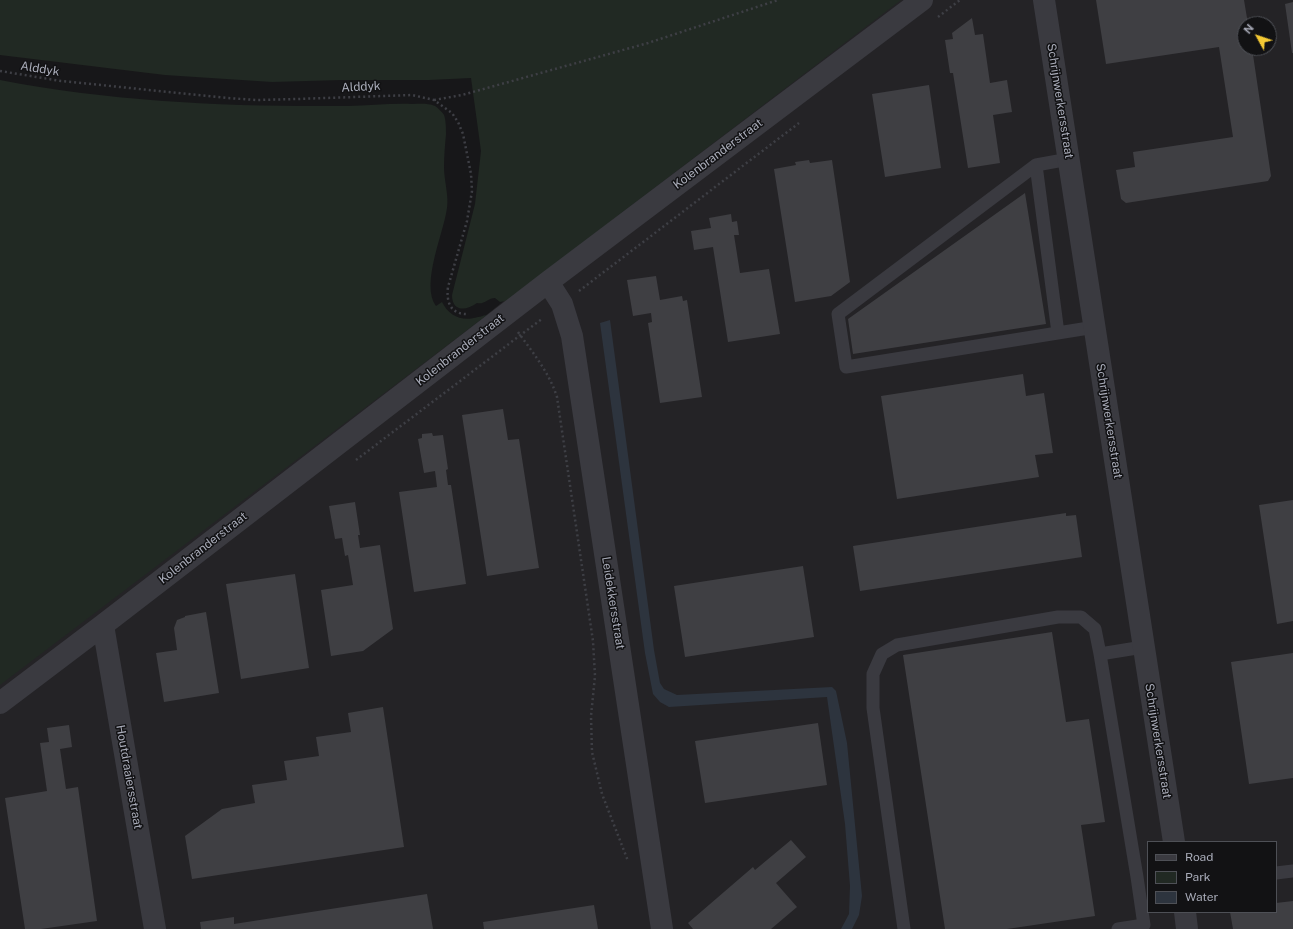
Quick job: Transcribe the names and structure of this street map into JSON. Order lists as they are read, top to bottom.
{
  "streets": {
    "street": [
      "Schrijnwerkersstraat",
      "Kolenbranderstraat",
      "Leidekkersstraat",
      "Houtdraaiersstraat"
    ],
    "path": ["Alddyk"]
  },
  "crossings": [
    ["Kolenbranderstraat", "Leidekkersstraat"],
    ["Kolenbranderstraat", "Houtdraaiersstraat"]
  ],
  "legend": ["Road", "Park", "Water"],
  "north": "top left"
}
